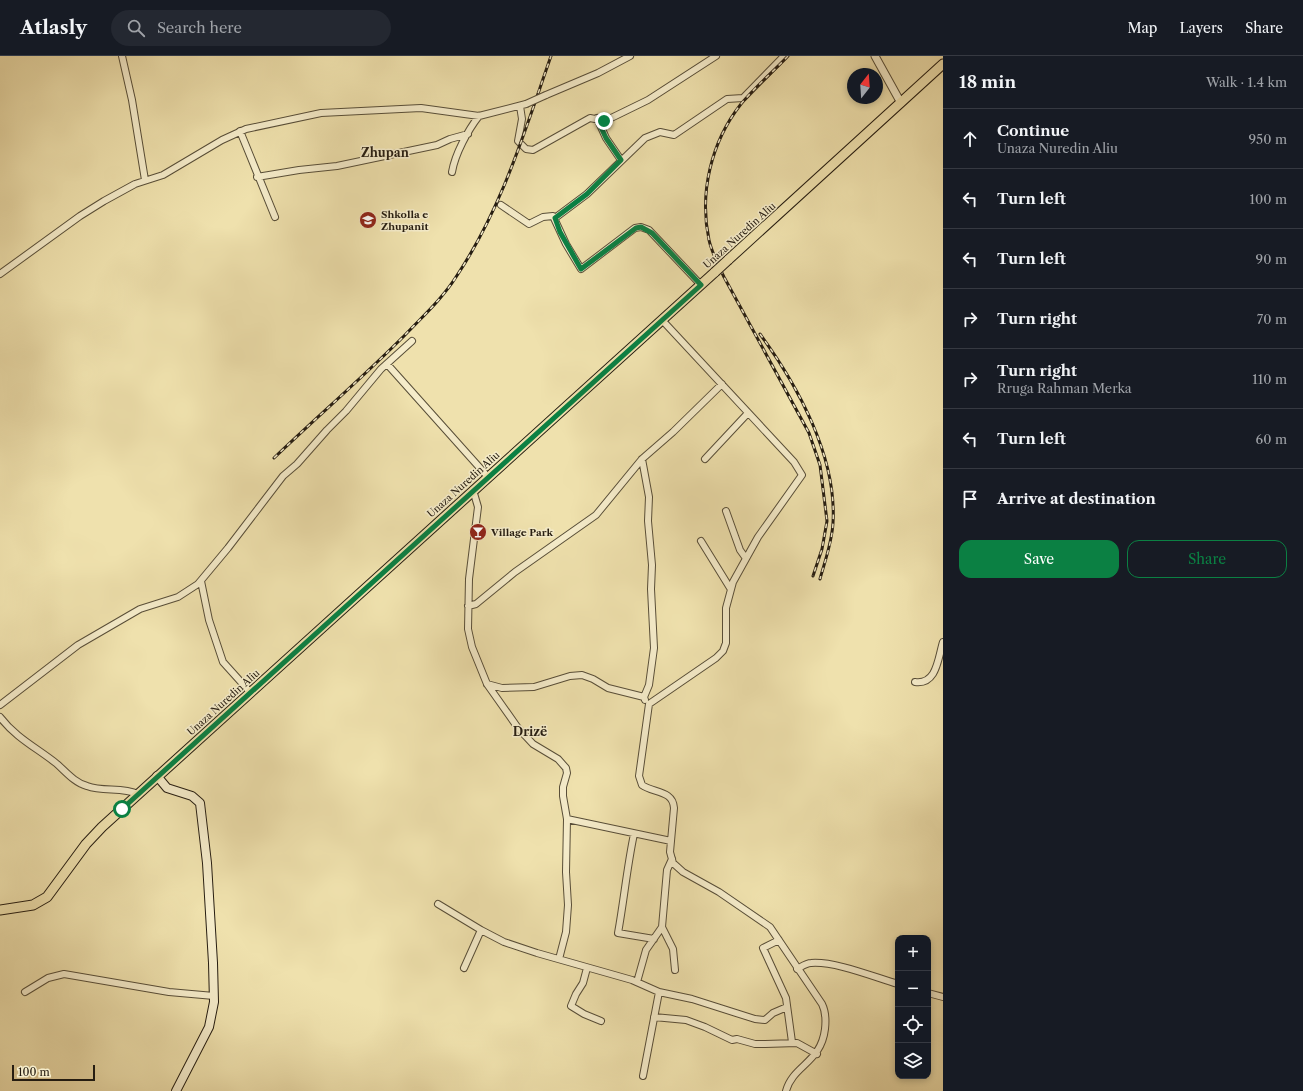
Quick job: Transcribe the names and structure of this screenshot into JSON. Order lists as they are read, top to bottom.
{
  "streets": {
    "main road": ["Unaza Nuredin Aliu"]
  },
  "districts": ["Zhupan", "Drizë"],
  "places": {
    "school or university": ["Shkolla e Zhupanit"],
    "bar": ["Village Park"]
  },
  "scale_bar": "100 m",
  "north": "top",
  "page": {
    "header": "Atlasly",
    "search": "Search here",
    "nav": ["Map", "Layers", "Share"],
    "heading": ["18 min", "Walk · 1.4 km"],
    "list": [
      ["Continue", "Unaza Nuredin Aliu", "950 m"],
      ["Turn left", "100 m"],
      ["Turn left", "90 m"],
      ["Turn right", "70 m"],
      ["Turn right", "Rruga Rahman Merka", "110 m"],
      ["Turn left", "60 m"],
      "Arrive at destination"
    ],
    "buttons": ["Save", "Share"],
    "map_buttons": ["+", "−"],
    "scale": "100 m"
  }
}
